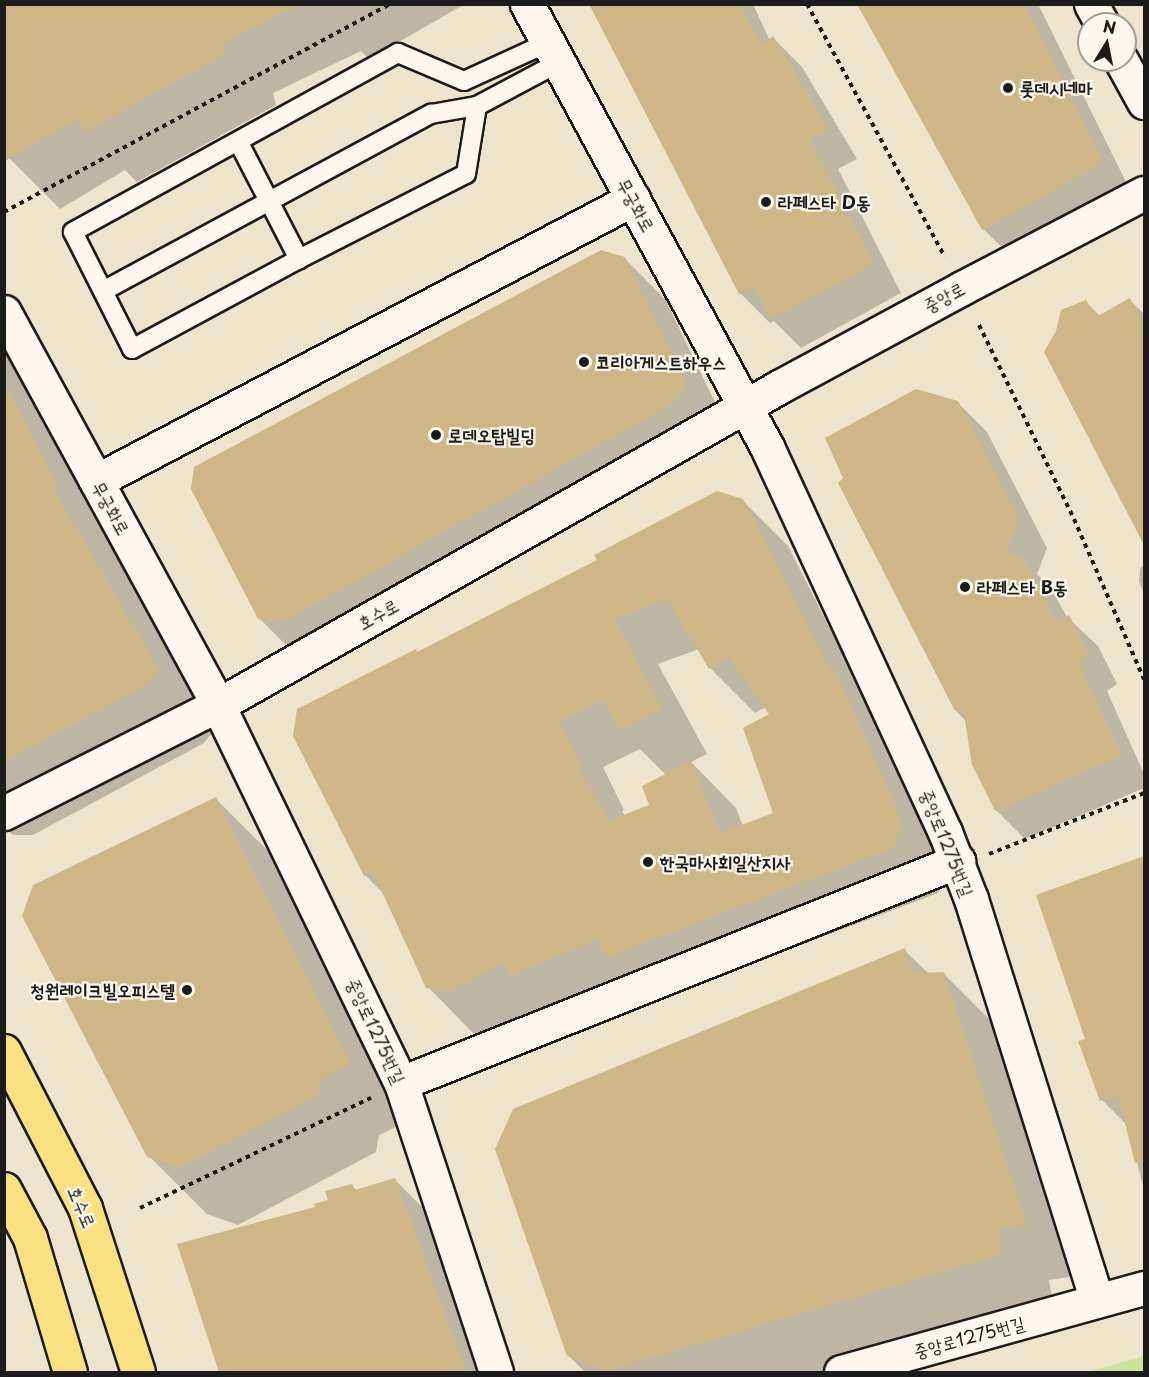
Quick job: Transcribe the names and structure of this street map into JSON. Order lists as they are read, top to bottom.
{
  "streets": {
    "main road": ["호수로"],
    "street": ["무궁화로", "중앙로", "중앙로1275번길"]
  },
  "crossings": [
    ["무궁화로", "중앙로"],
    ["무궁화로", "호수로"],
    ["무궁화로", "중앙로1275번길"],
    ["중앙로", "호수로"],
    ["중앙로", "중앙로1275번길"],
    ["호수로", "중앙로1275번길"]
  ],
  "places": [
    "롯데시네마",
    "라페스타 D동",
    "코리아게스트하우스",
    "로데오탑빌딩",
    "라페스타 B동",
    "한국마사회일산지사",
    "청원레이크빌오피스텔"
  ],
  "north": "top"
}
